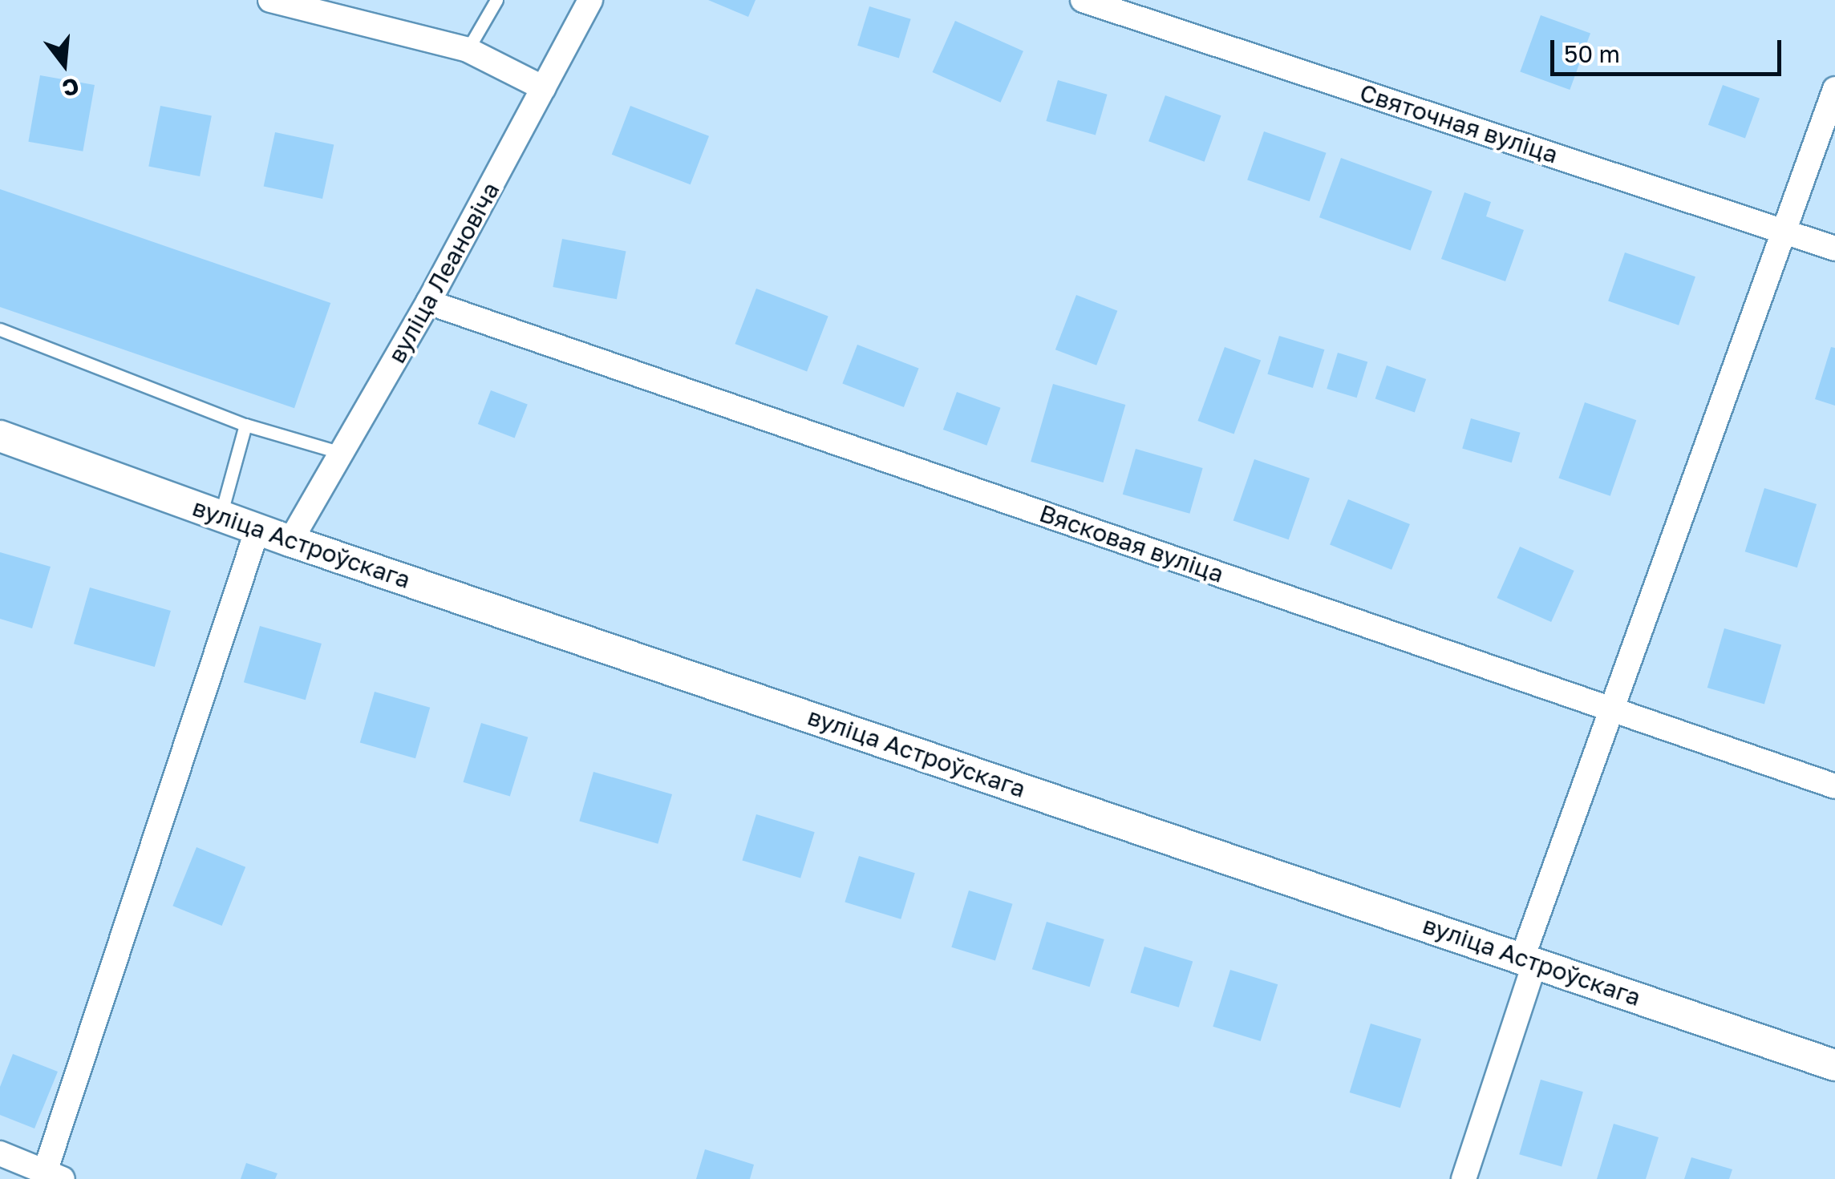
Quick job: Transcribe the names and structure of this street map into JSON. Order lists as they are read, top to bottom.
{
  "streets": {
    "street": [
      "Святочная вуліца",
      "вуліца Леановіча",
      "вуліца Астроўскага",
      "Вясковая вуліца"
    ]
  },
  "crossings": [
    ["вуліца Леановіча", "вуліца Астроўскага"],
    ["вуліца Леановіча", "Вясковая вуліца"]
  ],
  "scale_bar": "50 m",
  "north": "bottom"
}
